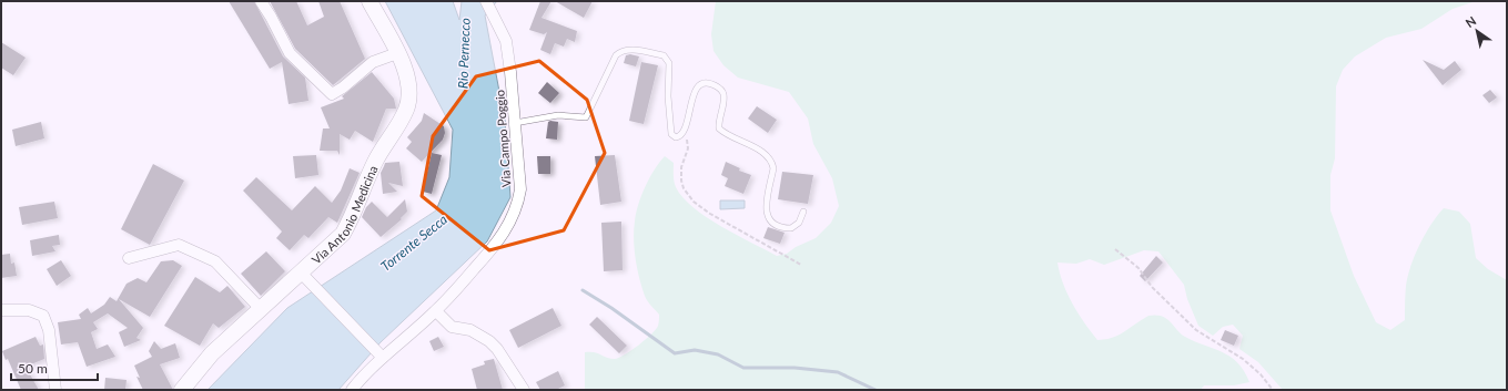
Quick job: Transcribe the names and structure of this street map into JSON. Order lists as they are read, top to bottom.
{
  "streets": {
    "main road": ["Via Antonio Medicina"],
    "street": ["Via Campo Poggio"]
  },
  "water": ["Rio Pernecco", "Torrente Secca"],
  "scale_bar": "50 m",
  "north": "top left"
}
